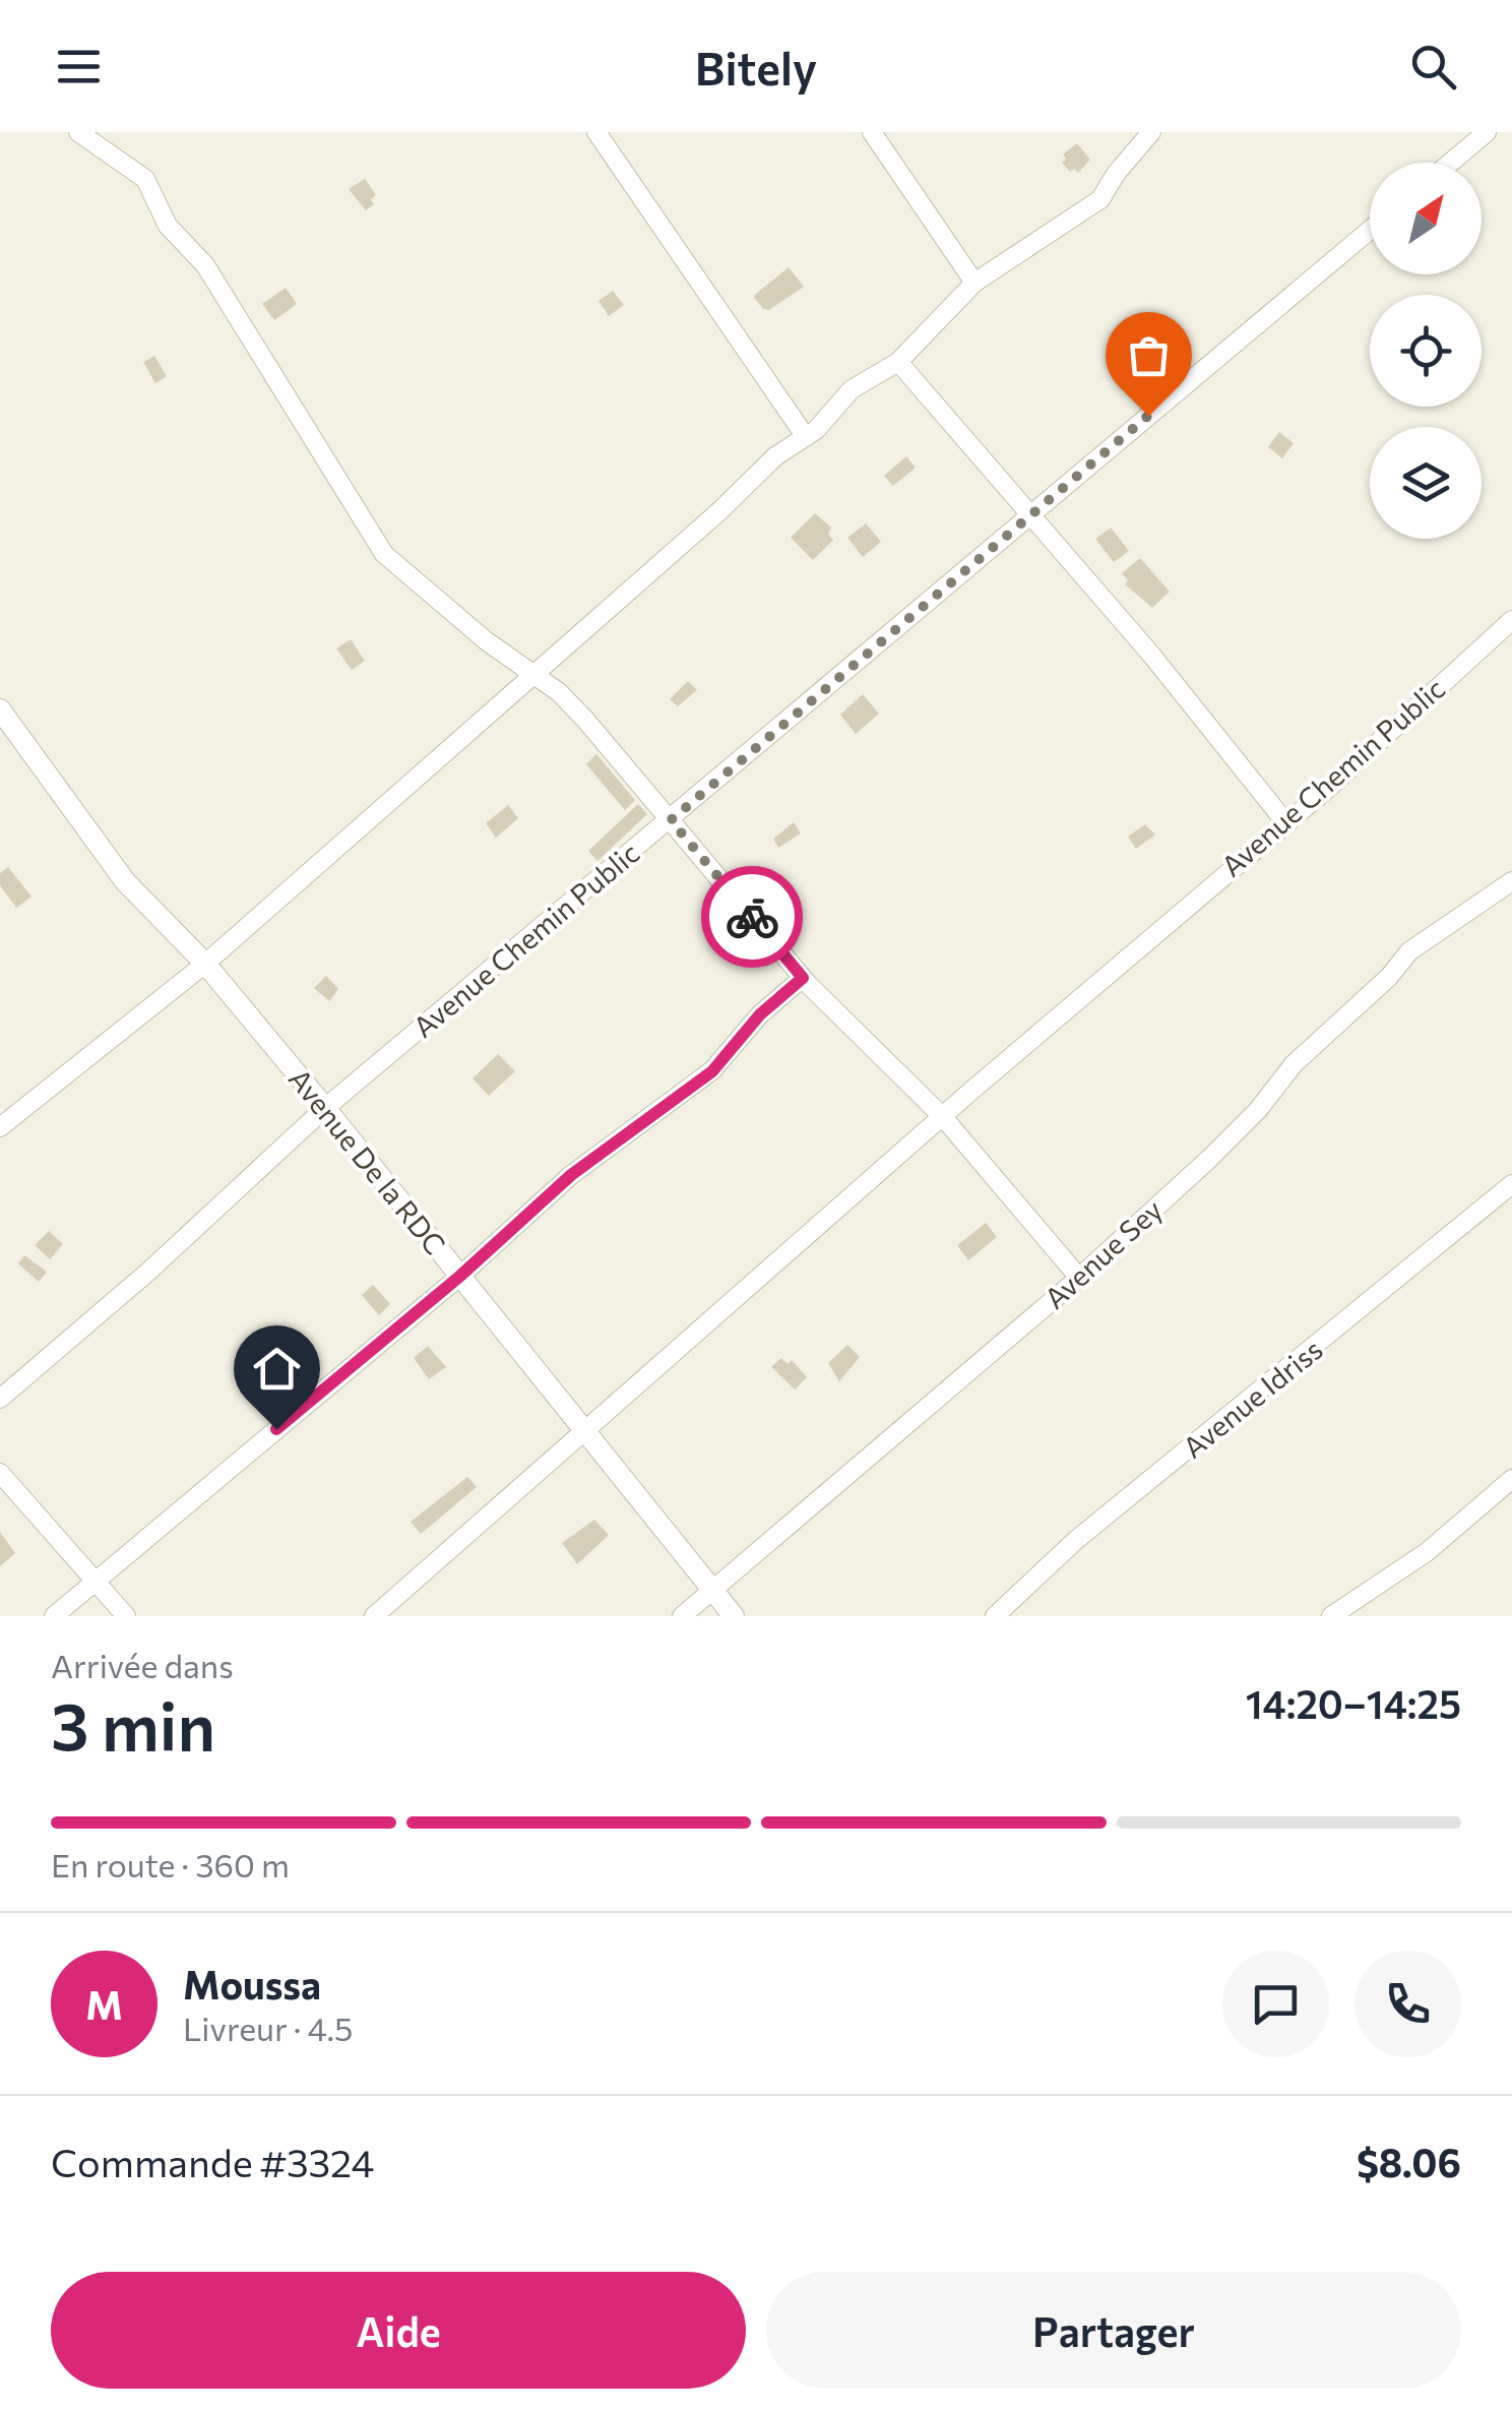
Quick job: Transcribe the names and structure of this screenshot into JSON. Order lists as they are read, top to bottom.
{
  "streets": {
    "street": [
      "Avenue Chemin Public",
      "Avenue De la RDC",
      "Avenue Sey",
      "Avenue Idriss"
    ]
  },
  "crossings": [
    ["Avenue Chemin Public", "Avenue De la RDC"],
    ["Avenue De la RDC", "Avenue Sey"]
  ],
  "north": "top right",
  "page": {
    "header": "Bitely",
    "heading": ["3 min", "Arrivée dans", "14:20–14:25"],
    "panel": [
      "Moussa",
      "Livreur · 4.5",
      "Commande #3324",
      "$8.06"
    ],
    "bar": "En route · 360 m",
    "round": "M",
    "buttons": ["Aide", "Partager"]
  }
}
